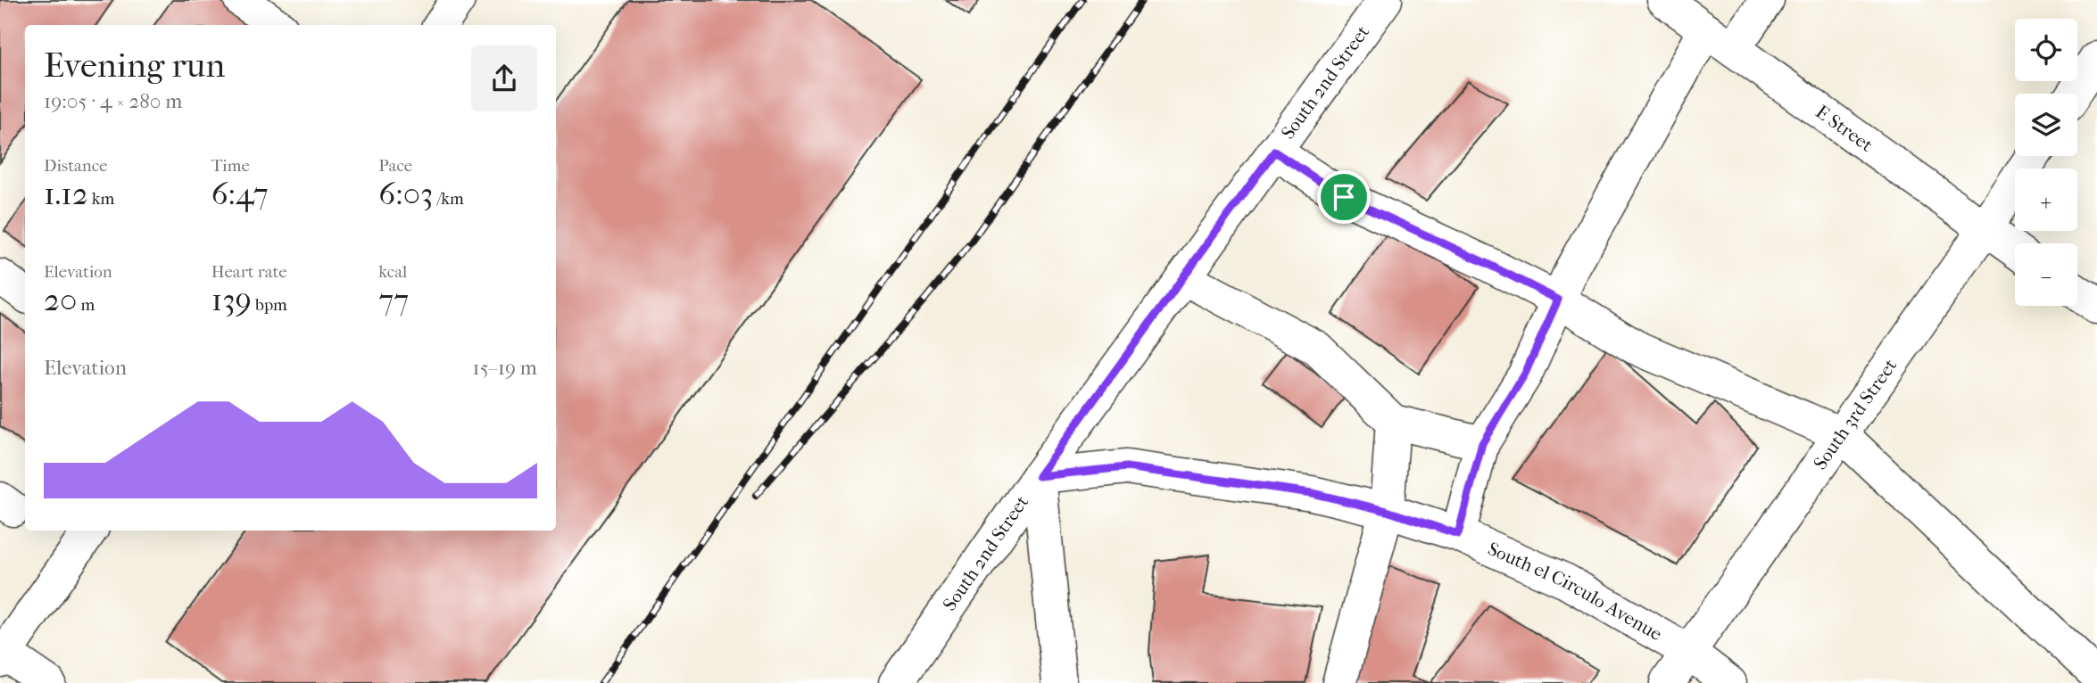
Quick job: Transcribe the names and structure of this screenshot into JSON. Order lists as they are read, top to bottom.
{
  "streets": {
    "street": [
      "South 2nd Street",
      "E Street",
      "South 3rd Street",
      "South el Circulo Avenue"
    ]
  },
  "crossings": [
    ["South 2nd Street", "South el Circulo Avenue"],
    ["E Street", "South 3rd Street"],
    ["South 3rd Street", "South el Circulo Avenue"]
  ],
  "page": {
    "map_buttons": ["+", "−"],
    "heading": ["Evening run", "19:05 · 4 × 280 m"],
    "stats": [
      ["Distance", "1.12 km"],
      ["Time", "6:47"],
      ["Pace", "6:03 /km"],
      ["Elevation", "20 m"],
      ["Heart rate", "139 bpm"],
      ["kcal", "77"]
    ],
    "chart": ["Elevation", "15–19 m"]
  }
}
